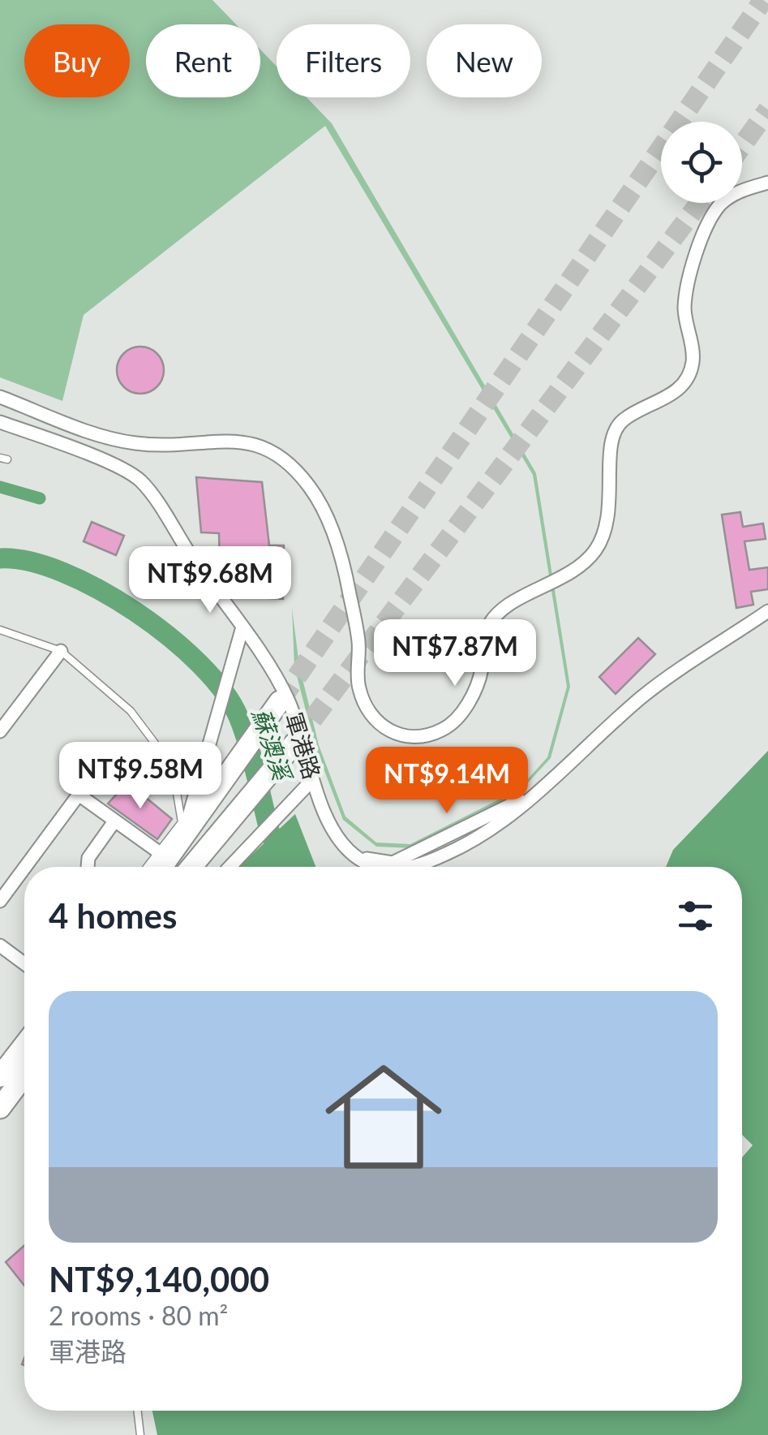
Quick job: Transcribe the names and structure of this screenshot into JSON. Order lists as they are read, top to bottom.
{
  "streets": {
    "street": ["軍港路"]
  },
  "water": ["蘇澳溪"],
  "page": {
    "chip": [
      "Buy",
      "Rent",
      "Filters",
      "New"
    ],
    "price": [
      "NT$9.68M",
      "NT$7.87M",
      "NT$9.58M",
      "NT$9.14M"
    ],
    "heading": "4 homes",
    "list": [
      {
        "name": "NT$9,140,000",
        "note": "2 rooms · 80 m² · 軍港路"
      }
    ]
  }
}
